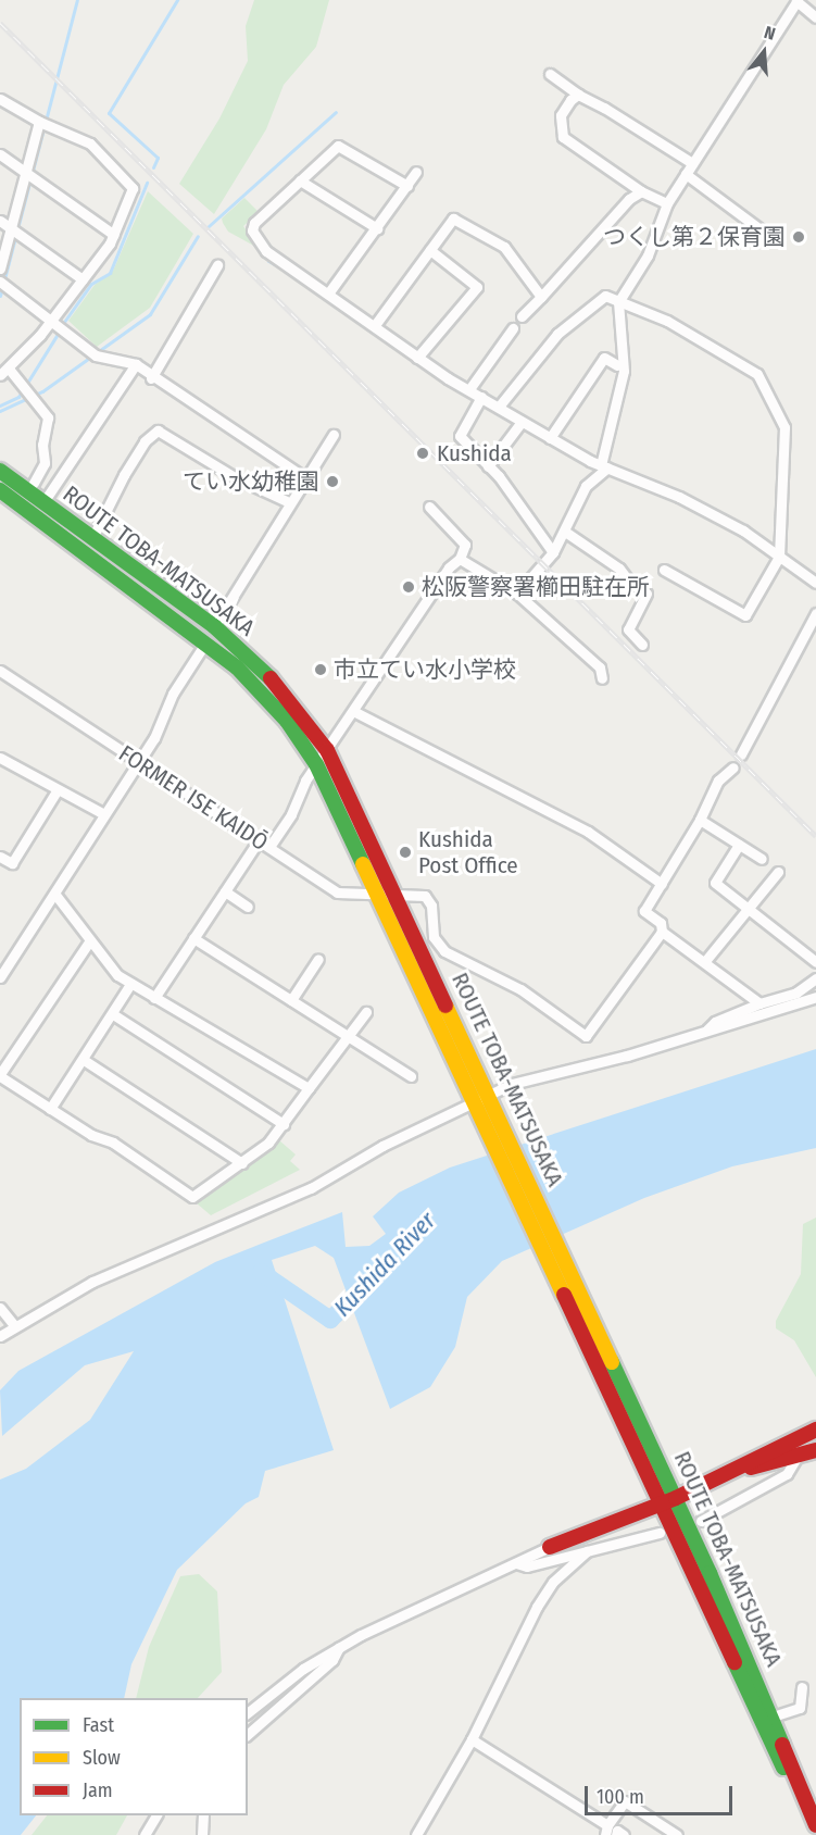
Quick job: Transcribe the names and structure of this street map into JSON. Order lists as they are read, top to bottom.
{
  "streets": {
    "main road": ["ROUTE TOBA-MATSUSAKA"],
    "street": ["FORMER ISE KAIDŌ"]
  },
  "crossings": [
    ["ROUTE TOBA-MATSUSAKA", "FORMER ISE KAIDŌ"]
  ],
  "water": ["Kushida River"],
  "places": [
    "つくし第２保育園",
    "Kushida",
    "てい水幼稚園",
    "松阪警察署櫛田駐在所",
    "市立てい水小学校",
    "Kushida Post Office"
  ],
  "legend": ["Fast", "Slow", "Jam"],
  "scale_bar": "100 m",
  "north": "top"
}
